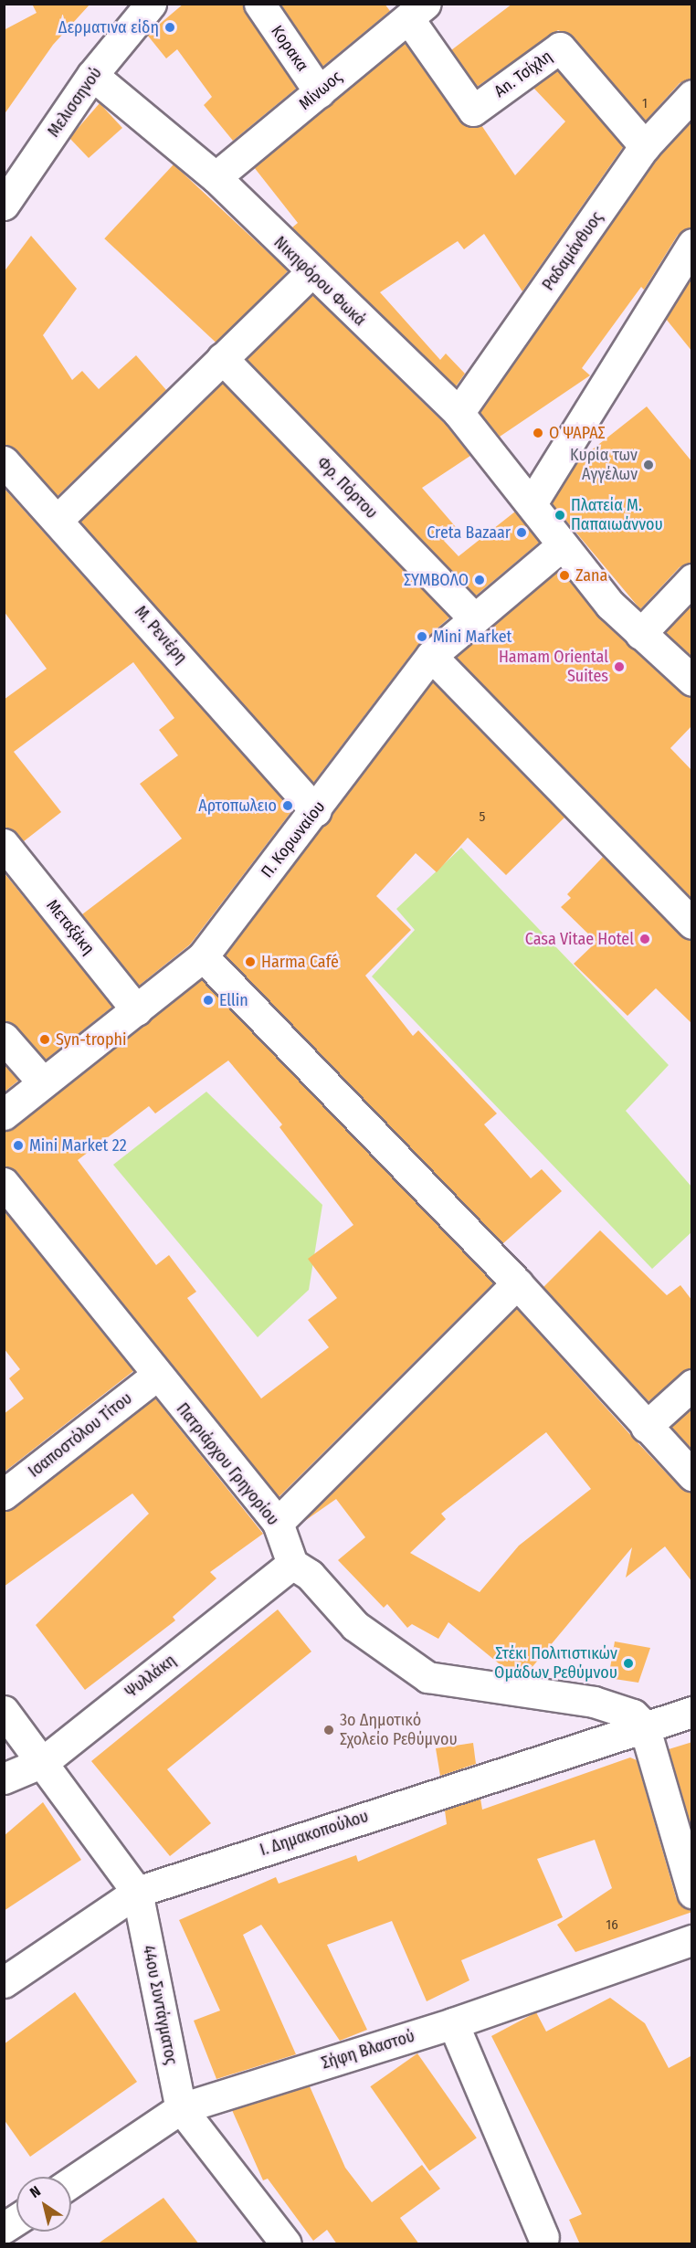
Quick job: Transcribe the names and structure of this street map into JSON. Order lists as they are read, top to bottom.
{
  "streets": {
    "street": [
      "Κoρακα",
      "Αn. Τσίχλη",
      "Μίνωος",
      "Μελισσηνού",
      "Ραδαμάνθυος",
      "Νικηφόρου Φωκά",
      "Φρ. Πόρτου",
      "Μ. Ρενιέρη",
      "Π. Κορωναίου",
      "Μεταξάκη",
      "Ισαποστόλου Τίτου",
      "Πατριάρχου Γρηγορίου",
      "Ψυλλάκη",
      "Ι. Δημακοπούλου",
      "44ου Συντάγματος",
      "Σήφη Βλαστού"
    ]
  },
  "crossings": [
    ["Κoρακα", "Μίνωος"],
    ["Αn. Τσίχλη", "Μίνωος"],
    ["Αn. Τσίχλη", "Ραδαμάνθυος"],
    ["Μίνωος", "Νικηφόρου Φωκά"],
    ["Μελισσηνού", "Νικηφόρου Φωκά"],
    ["Ραδαμάνθυος", "Νικηφόρου Φωκά"],
    ["Φρ. Πόρτου", "Π. Κορωναίου"],
    ["Μ. Ρενιέρη", "Π. Κορωναίου"],
    ["Π. Κορωναίου", "Μεταξάκη"],
    ["Ισαποστόλου Τίτου", "Πατριάρχου Γρηγορίου"],
    ["Πατριάρχου Γρηγορίου", "Ψυλλάκη"],
    ["Ψυλλάκη", "44ου Συντάγματος"],
    ["Ι. Δημακοπούλου", "44ου Συντάγματος"],
    ["44ου Συντάγματος", "Σήφη Βλαστού"]
  ],
  "places": [
    "Δερματινα είδη",
    "O ΨΑΡΑΣ",
    "Κυρία των Αγγέλων",
    "Πλατεία Μ. Παπαιωάννου",
    "Creta Bazaar",
    "Zana",
    "ΣΥΜΒΟΛΟ",
    "Mini Market",
    "Hamam Oriental Suites",
    "Αρτοπωλειο",
    "Casa Vitae Hotel",
    "Harma Café",
    "Ellin",
    "Syn-trophi",
    "Mini Market 22",
    "Στέκι Πολιτιστικών Ομάδων Ρεθύμνου",
    "3ο Δημοτικό Σχολείο Ρεθύμνου"
  ],
  "house_numbers": ["1", "5", "16"],
  "north": "top left"
}
